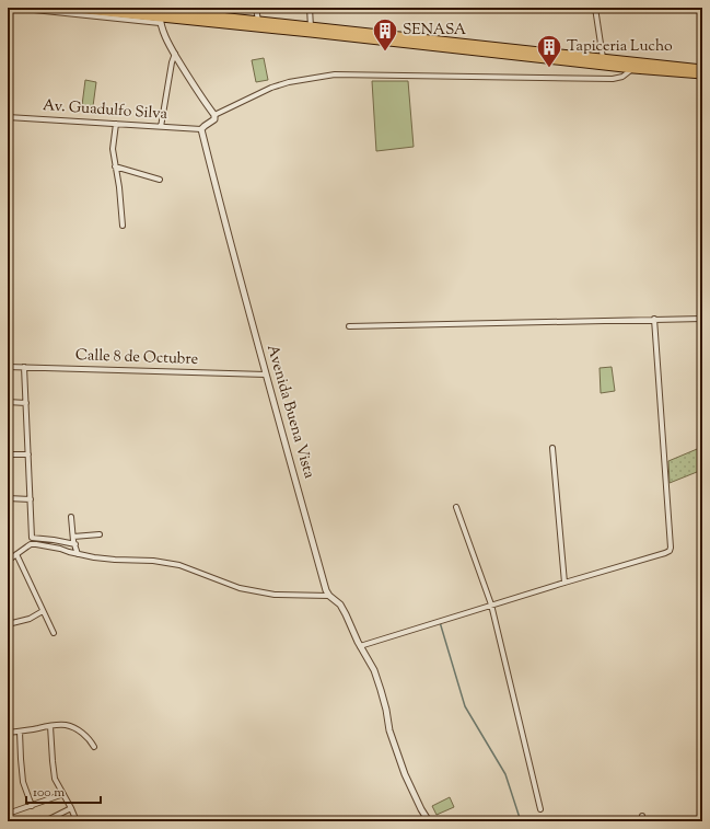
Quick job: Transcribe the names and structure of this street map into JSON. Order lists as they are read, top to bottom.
{
  "streets": {
    "street": ["Av. Guadulfo Silva", "Calle 8 de Octubre", "Avenida Buena Vista"]
  },
  "crossings": [
    ["Av. Guadulfo Silva", "Avenida Buena Vista"],
    ["Calle 8 de Octubre", "Avenida Buena Vista"]
  ],
  "places": {
    "building": ["SENASA", "Tapiceria Lucho"]
  },
  "scale_bar": "100 m"
}
